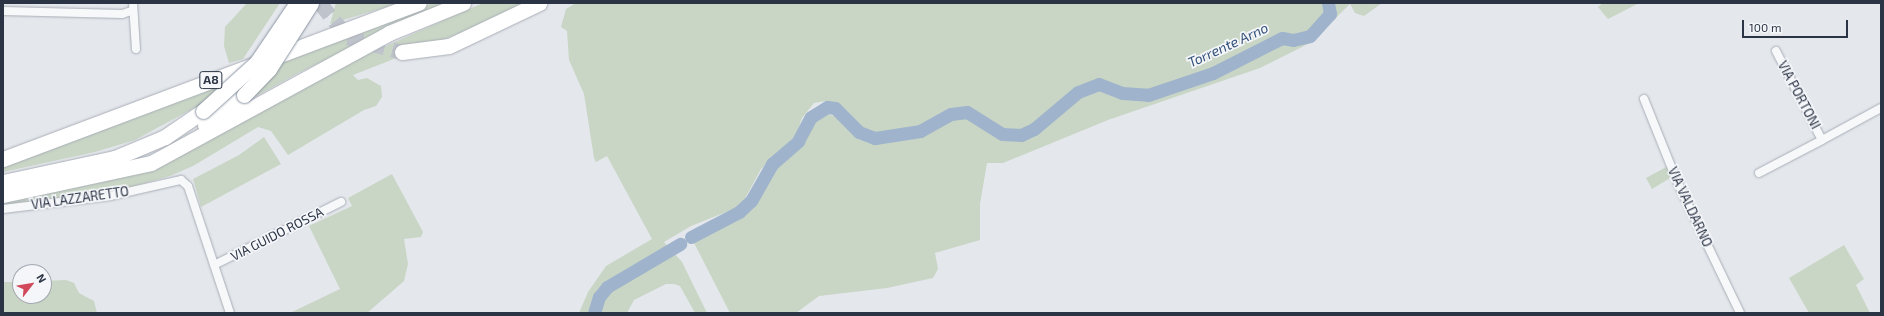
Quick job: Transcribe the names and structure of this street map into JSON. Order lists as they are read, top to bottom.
{
  "streets": {
    "highway": ["A8"],
    "street": [
      "VIA PORTONI",
      "VIA LAZZARETTO",
      "VIA VALDARNO",
      "VIA GUIDO ROSSA"
    ]
  },
  "crossings": [
    ["VIA LAZZARETTO", "VIA GUIDO ROSSA"]
  ],
  "water": ["Torrente Arno"],
  "scale_bar": "100 m",
  "north": "top right"
}
